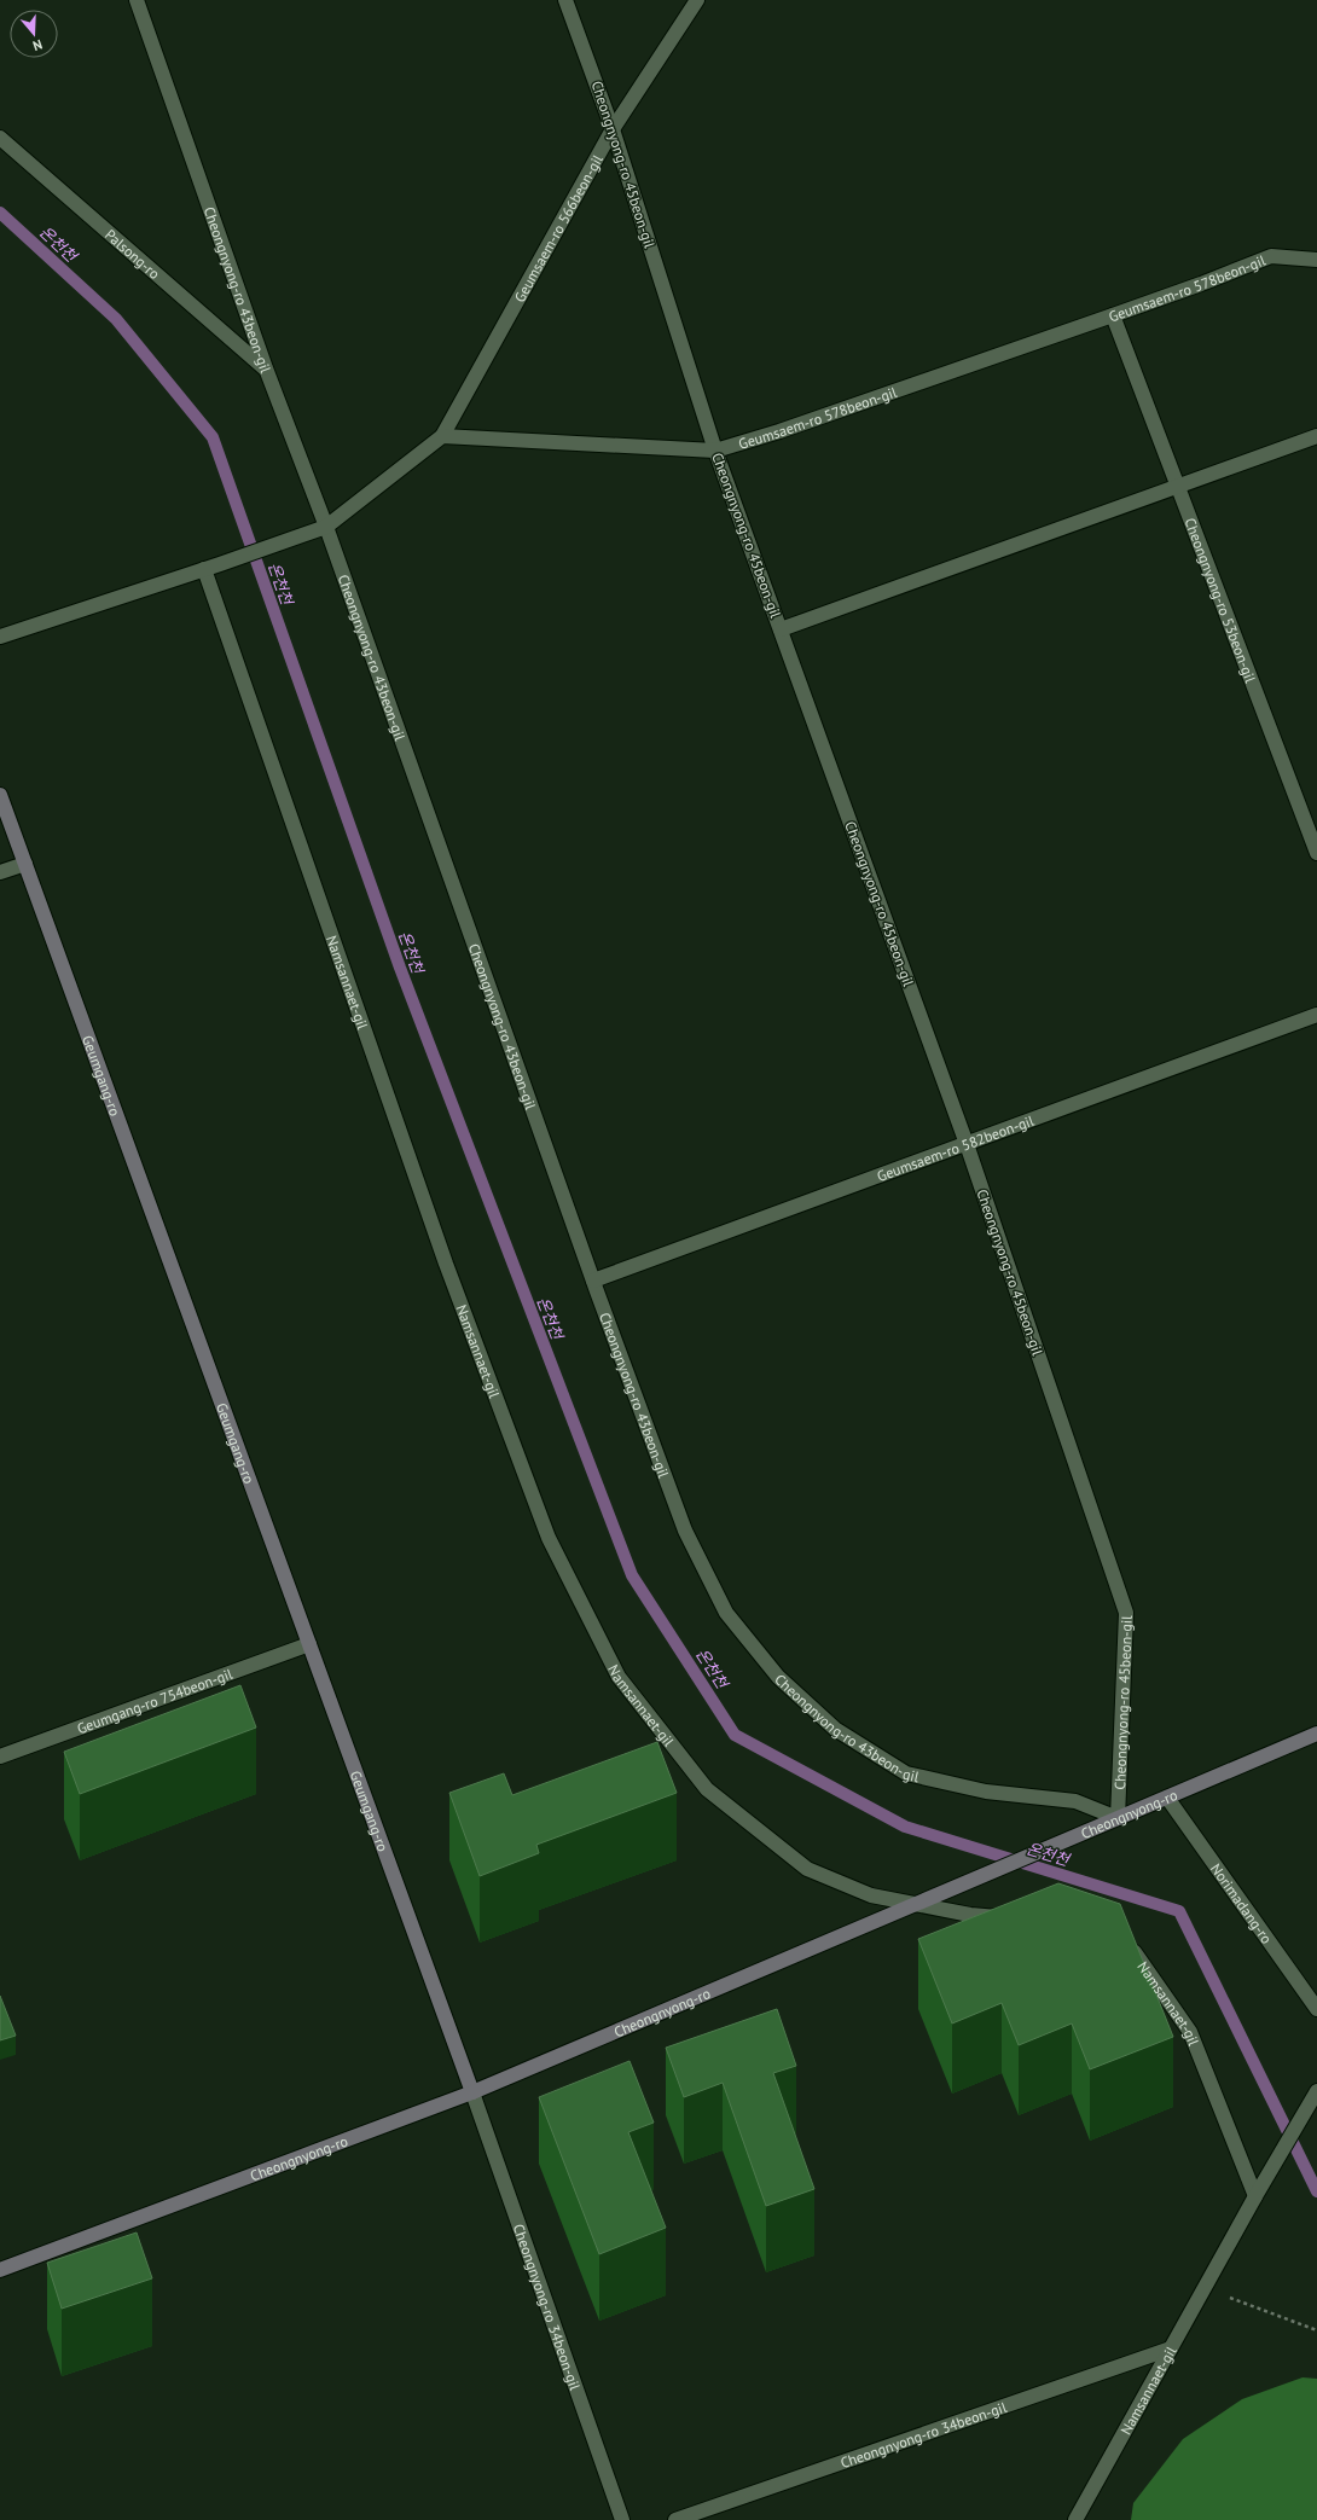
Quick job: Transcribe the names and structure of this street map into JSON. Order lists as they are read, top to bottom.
{
  "streets": {
    "main road": ["Geumgang-ro", "Cheongnyong-ro"],
    "street": [
      "Cheongnyong-ro 45beon-gil",
      "Geumsaem-ro 566beon-gil",
      "Palsong-ro",
      "Geumsaem-ro 578beon-gil",
      "Cheongnyong-ro 43beon-gil",
      "Cheongnyong-ro 53beon-gil",
      "Namsannaet-gil",
      "Geumsaem-ro 582beon-gil",
      "Geumgang-ro 754beon-gil",
      "Norimadang-ro",
      "Cheongnyong-ro 34beon-gil"
    ]
  },
  "crossings": [
    ["Cheongnyong-ro 45beon-gil", "Geumsaem-ro 566beon-gil"],
    ["Cheongnyong-ro 45beon-gil", "Geumsaem-ro 578beon-gil"],
    ["Cheongnyong-ro 45beon-gil", "Cheongnyong-ro 43beon-gil"],
    ["Cheongnyong-ro 45beon-gil", "Geumsaem-ro 582beon-gil"],
    ["Cheongnyong-ro 45beon-gil", "Cheongnyong-ro"],
    ["Geumsaem-ro 566beon-gil", "Geumsaem-ro 578beon-gil"],
    ["Palsong-ro", "Cheongnyong-ro 43beon-gil"],
    ["Geumsaem-ro 578beon-gil", "Cheongnyong-ro 53beon-gil"],
    ["Cheongnyong-ro 43beon-gil", "Geumsaem-ro 582beon-gil"],
    ["Cheongnyong-ro 43beon-gil", "Cheongnyong-ro"],
    ["Namsannaet-gil", "Cheongnyong-ro"],
    ["Namsannaet-gil", "Cheongnyong-ro 34beon-gil"],
    ["Geumgang-ro", "Geumgang-ro 754beon-gil"],
    ["Geumgang-ro", "Cheongnyong-ro"],
    ["Geumgang-ro", "Cheongnyong-ro 34beon-gil"],
    ["Cheongnyong-ro", "Norimadang-ro"],
    ["Cheongnyong-ro", "Cheongnyong-ro 34beon-gil"]
  ],
  "water": ["온천천"],
  "north": "bottom"
}
